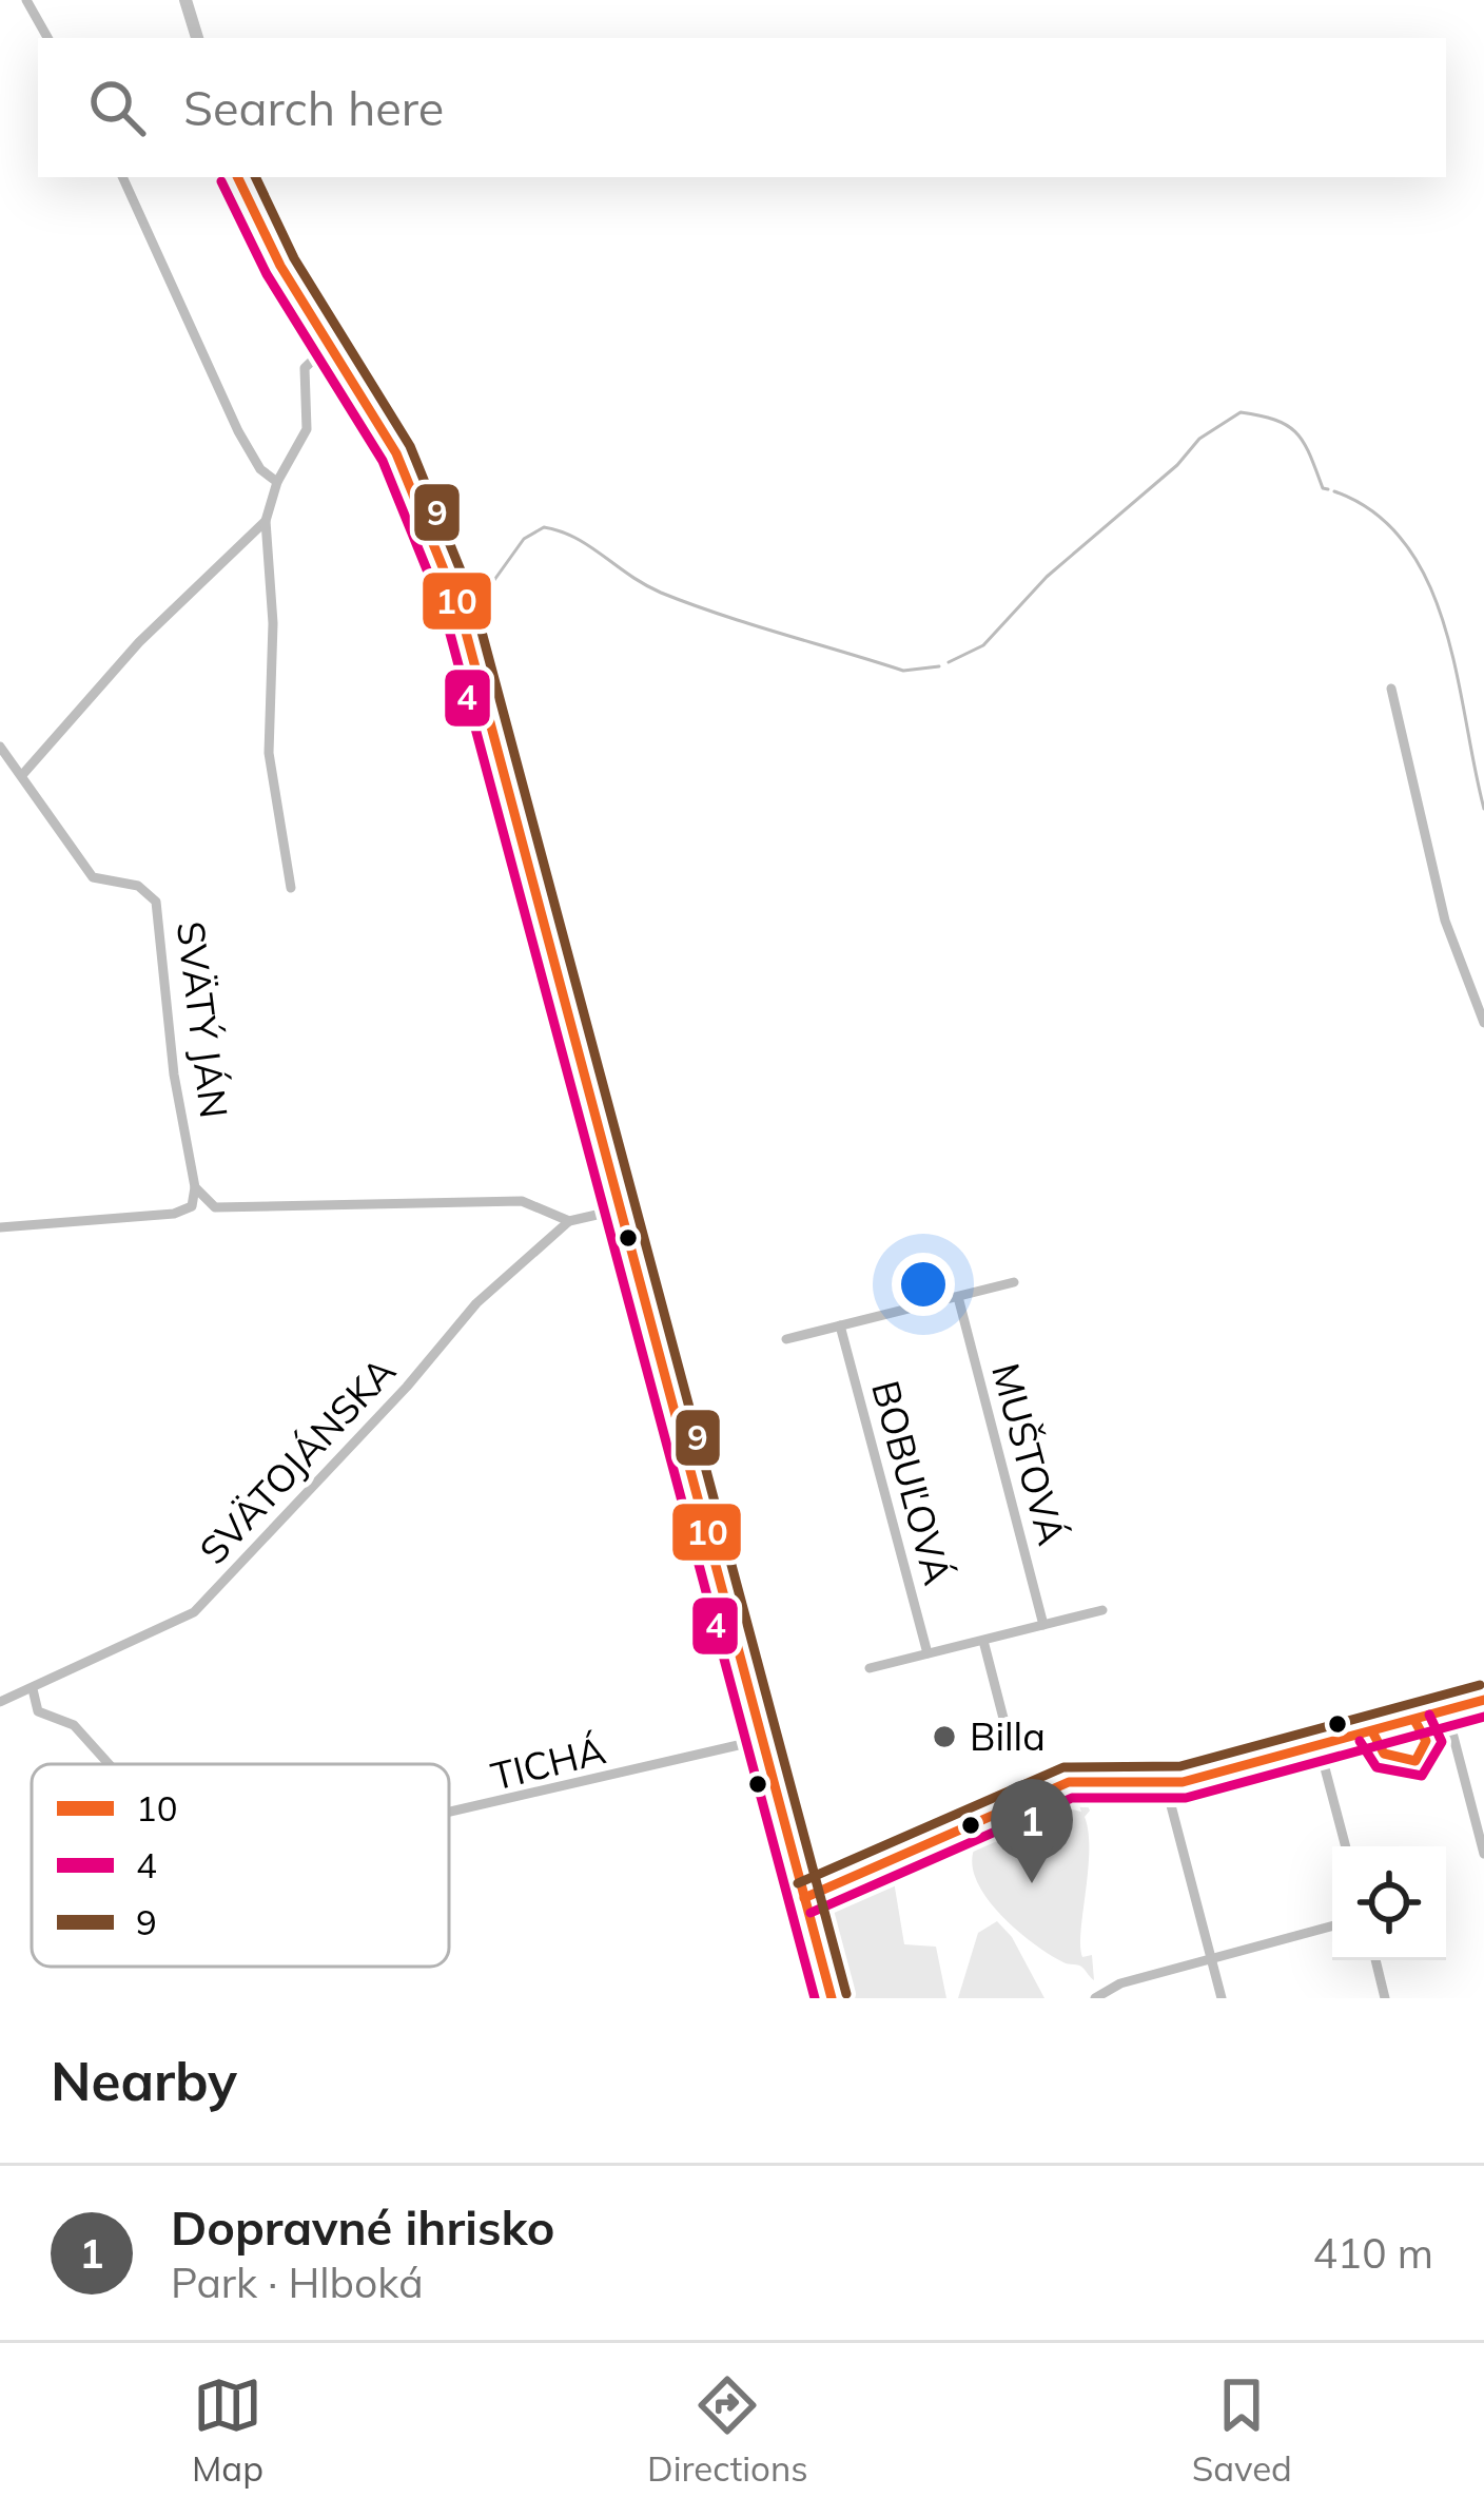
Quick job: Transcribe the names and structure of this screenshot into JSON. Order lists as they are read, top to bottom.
{
  "streets": {
    "street": [
      "SVÄTÝ JÁN",
      "MUŠTOVÁ",
      "SVÄTOJÁNSKA",
      "BOBUĽOVÁ",
      "TICHÁ"
    ]
  },
  "crossings": [
    ["SVÄTOJÁNSKA", "TICHÁ"]
  ],
  "places": ["Billa"],
  "lines": ["transit line 10", "transit line 9", "transit line 4"],
  "legend": ["10", "4", "9"],
  "page": {
    "search": "Search here",
    "pins": "1",
    "heading": "Nearby",
    "list": [
      {
        "mark": "1",
        "name": "Dopravné ihrisko",
        "note": "Park · Hlboká",
        "value": "410 m"
      }
    ],
    "nav": ["Map", "Directions", "Saved"]
  }
}
